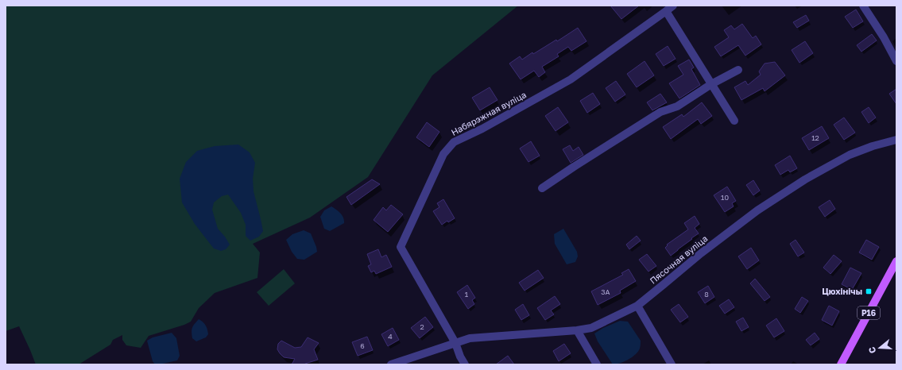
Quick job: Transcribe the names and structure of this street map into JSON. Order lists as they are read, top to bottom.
{
  "streets": {
    "main road": ["Р16"],
    "street": ["Набярэжная вуліца", "Пясочная вуліца"]
  },
  "crossings": [
    ["Набярэжная вуліца", "Пясочная вуліца"]
  ],
  "places": {
    "transit": ["Цюхінічы"]
  },
  "house_numbers": [
    "12",
    "10",
    "3А",
    "1",
    "8",
    "2",
    "4",
    "6"
  ],
  "north": "left"
}
